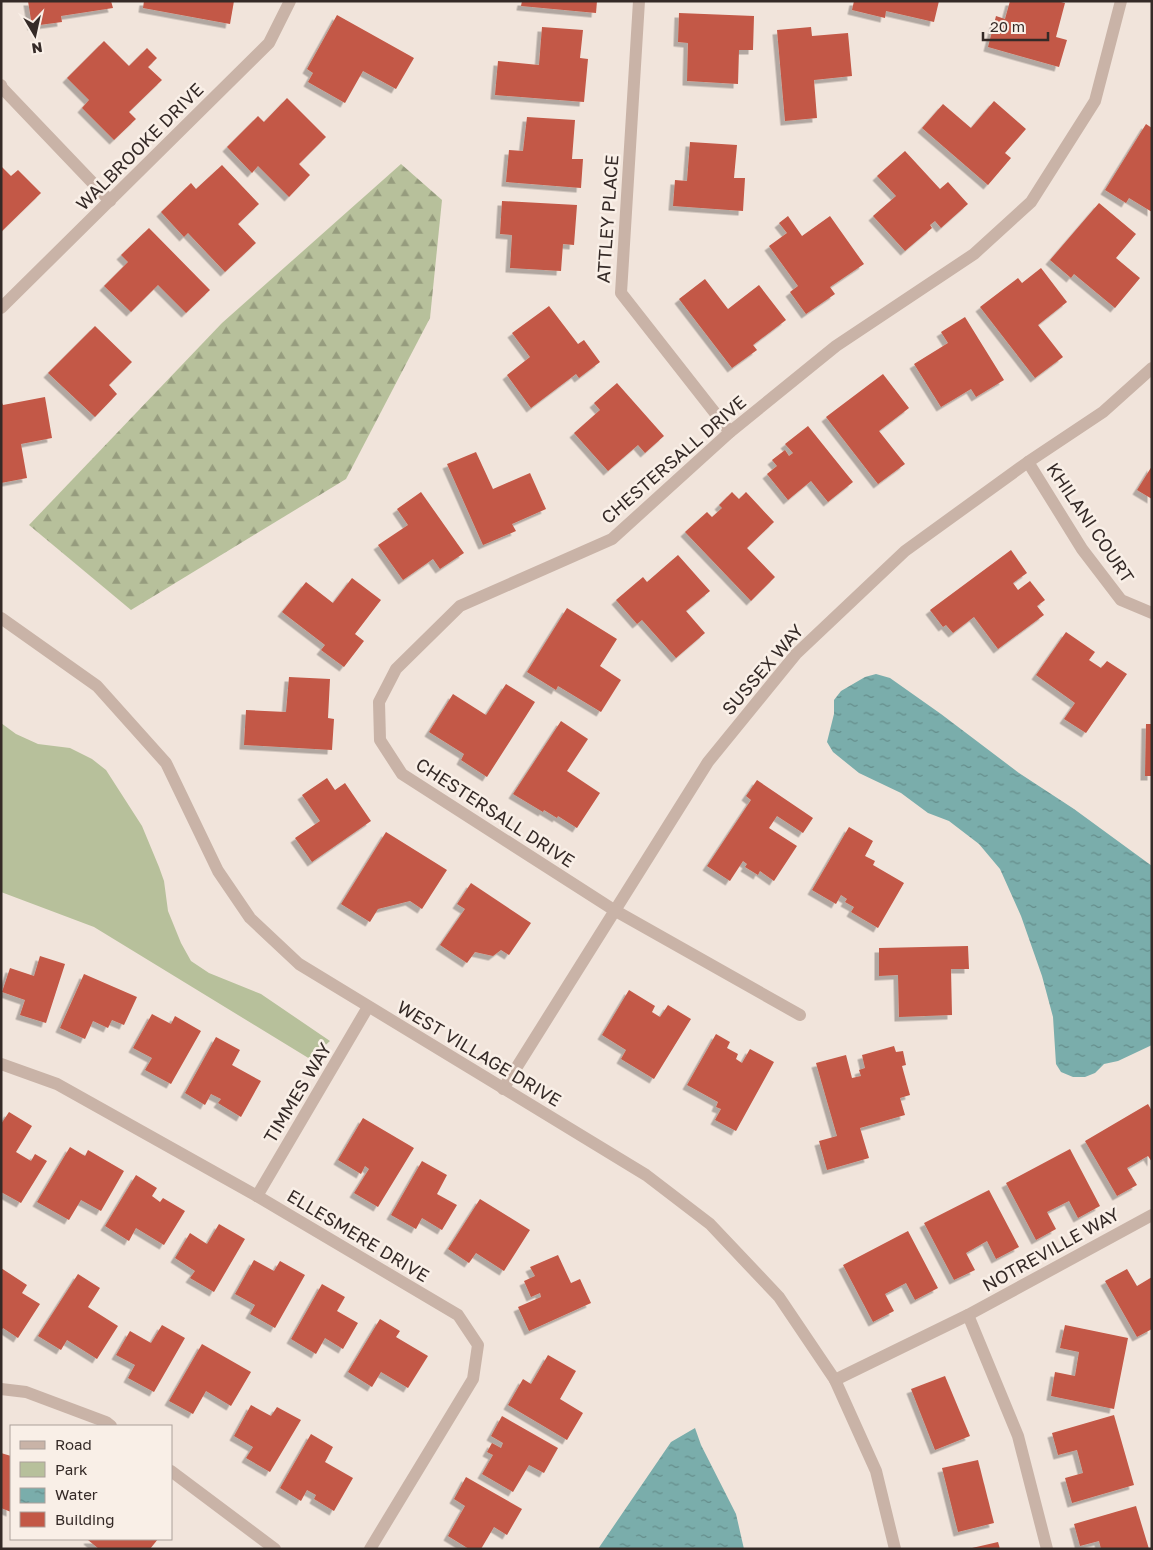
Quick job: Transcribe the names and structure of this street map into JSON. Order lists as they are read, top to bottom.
{
  "streets": {
    "street": [
      "WALBROOKE DRIVE",
      "ATTLEY PLACE",
      "CHESTERSALL DRIVE",
      "KHILANI COURT",
      "SUSSEX WAY",
      "WEST VILLAGE DRIVE",
      "TIMMES WAY",
      "ELLESMERE DRIVE",
      "NOTREVILLE WAY"
    ]
  },
  "crossings": [
    ["ATTLEY PLACE", "CHESTERSALL DRIVE"],
    ["CHESTERSALL DRIVE", "SUSSEX WAY"],
    ["KHILANI COURT", "SUSSEX WAY"],
    ["SUSSEX WAY", "WEST VILLAGE DRIVE"],
    ["WEST VILLAGE DRIVE", "TIMMES WAY"],
    ["WEST VILLAGE DRIVE", "NOTREVILLE WAY"],
    ["TIMMES WAY", "ELLESMERE DRIVE"]
  ],
  "legend": [
    "Road",
    "Park",
    "Water",
    "Building"
  ],
  "scale_bar": "20 m",
  "north": "bottom"
}
